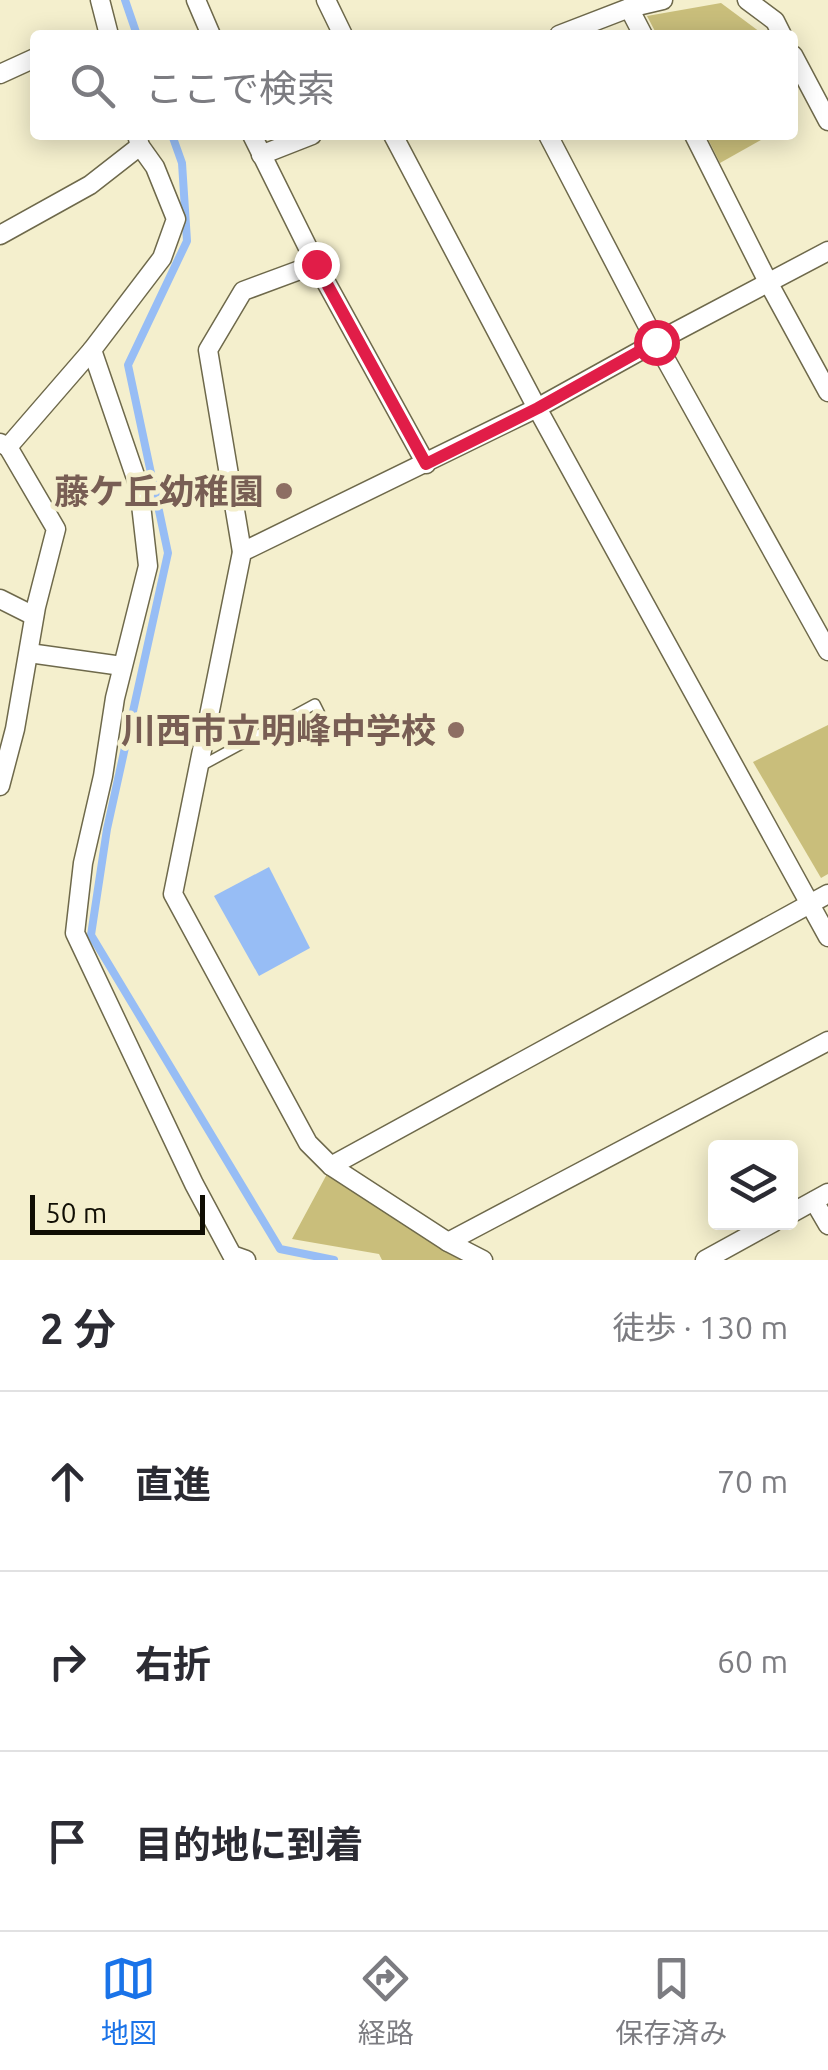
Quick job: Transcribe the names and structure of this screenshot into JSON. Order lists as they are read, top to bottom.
{
  "places": ["藤ケ丘幼稚園", "川西市立明峰中学校"],
  "scale_bar": "50 m",
  "page": {
    "search": "ここで検索",
    "scale": "50 m",
    "heading": ["2 分", "徒歩 · 130 m"],
    "list": [
      ["直進", "70 m"],
      ["右折", "60 m"],
      "目的地に到着"
    ],
    "nav": ["地図", "経路", "保存済み"]
  }
}
